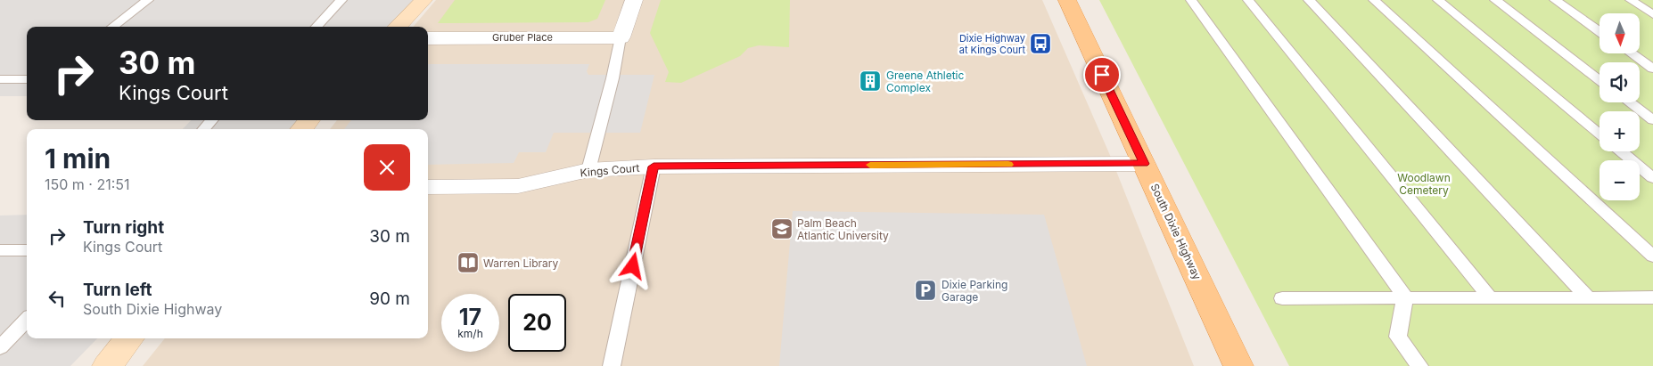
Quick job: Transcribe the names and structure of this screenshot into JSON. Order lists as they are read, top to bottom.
{
  "streets": {
    "main road": ["South Dixie Highway"],
    "street": ["Gruber Place", "Kings Court"]
  },
  "crossings": [
    ["Kings Court", "South Dixie Highway"]
  ],
  "parks": ["Woodlawn Cemetery"],
  "places": {
    "bus stop": ["Dixie Highway at Kings Court"],
    "building": ["Greene Athletic Complex"],
    "school or university": ["Palm Beach Atlantic University"],
    "library": ["Warren Library"],
    "parking": ["Dixie Parking Garage"]
  },
  "north": "bottom",
  "page": {
    "map_buttons": ["+", "−"],
    "turn": ["30 m", "Kings Court"],
    "heading": ["1 min", "150 m · 21:51"],
    "list": [
      {
        "name": "Turn right",
        "note": "Kings Court",
        "value": "30 m"
      },
      {
        "name": "Turn left",
        "note": "South Dixie Highway",
        "value": "90 m"
      }
    ],
    "speed": "17 km/h",
    "limit": "20"
  }
}
